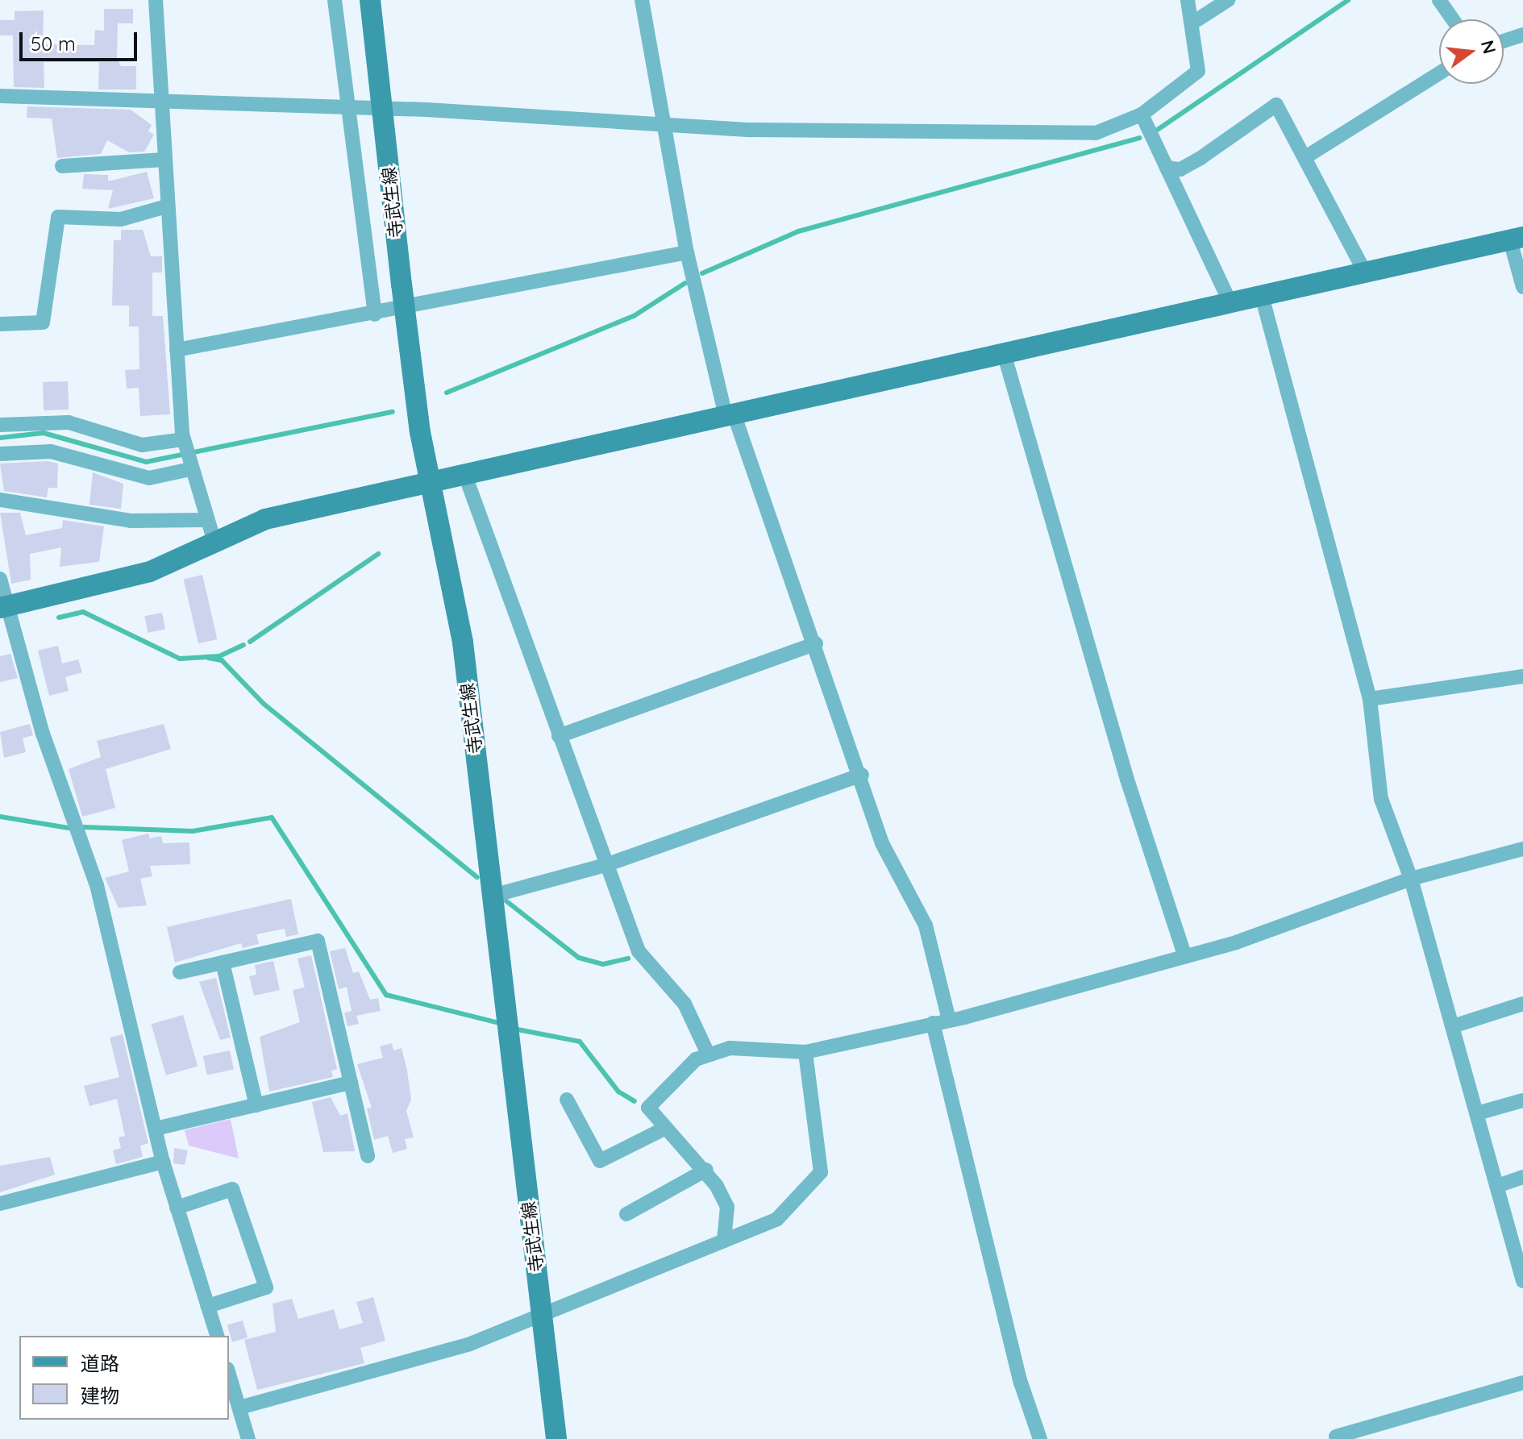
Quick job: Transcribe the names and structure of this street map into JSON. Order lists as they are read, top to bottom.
{
  "streets": {
    "street": ["寺武生線"]
  },
  "legend": ["道路", "建物"],
  "scale_bar": "50 m",
  "north": "right"
}
